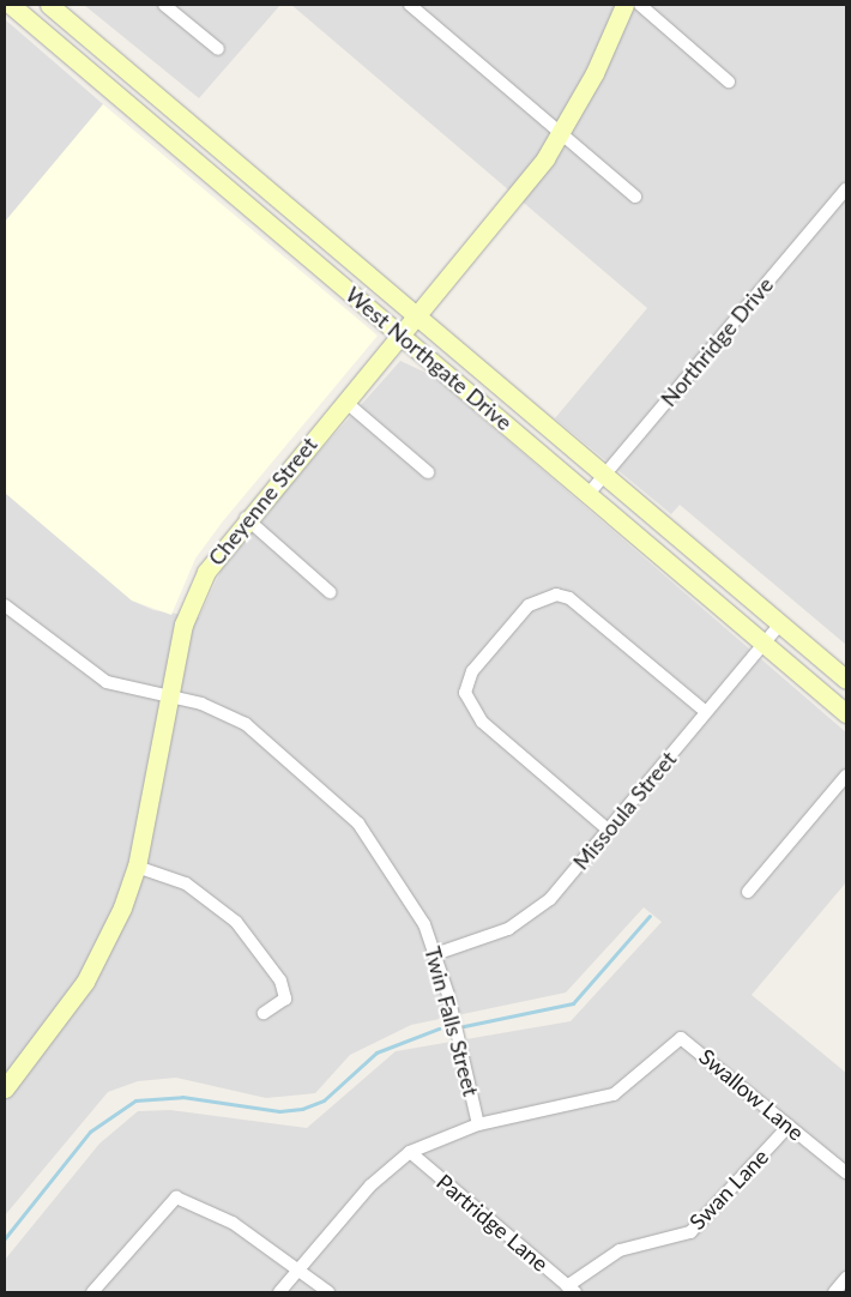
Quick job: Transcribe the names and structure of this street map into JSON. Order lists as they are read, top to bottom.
{
  "streets": {
    "main road": ["West Northgate Drive", "Cheyenne Street"],
    "street": [
      "Northridge Drive",
      "Missoula Street",
      "Twin Falls Street",
      "Swallow Lane",
      "Swan Lane",
      "Partridge Lane"
    ]
  },
  "crossings": [
    ["Northridge Drive", "West Northgate Drive"],
    ["West Northgate Drive", "Cheyenne Street"],
    ["West Northgate Drive", "Missoula Street"],
    ["Cheyenne Street", "Twin Falls Street"],
    ["Missoula Street", "Twin Falls Street"],
    ["Twin Falls Street", "Swallow Lane"],
    ["Swallow Lane", "Swan Lane"],
    ["Swan Lane", "Partridge Lane"]
  ]
}
